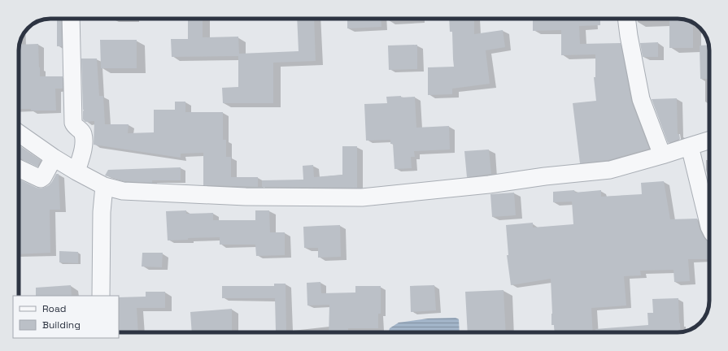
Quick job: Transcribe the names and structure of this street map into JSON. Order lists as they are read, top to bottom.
{
  "legend": ["Road", "Building"]
}
